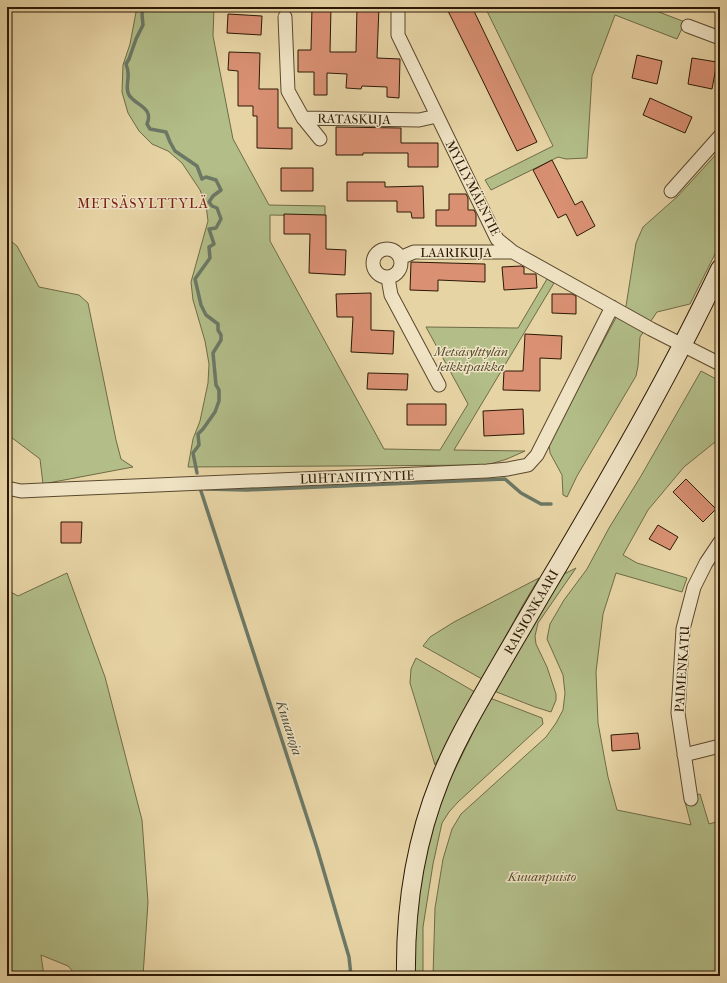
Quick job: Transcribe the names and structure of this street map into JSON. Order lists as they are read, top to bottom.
{
  "streets": {
    "main road": ["RAISIONKAARI"],
    "street": [
      "RATASKUJA",
      "MYLLYMÄENTIE",
      "LAARIKUJA",
      "LUHTANIITYNTIE",
      "PAIMENKATU"
    ]
  },
  "crossings": [
    ["RATASKUJA", "MYLLYMÄENTIE"],
    ["MYLLYMÄENTIE", "LAARIKUJA"],
    ["MYLLYMÄENTIE", "LUHTANIITYNTIE"],
    ["MYLLYMÄENTIE", "RAISIONKAARI"]
  ],
  "districts": ["METSÄSYLTTYLÄ"],
  "water": ["Kuuanoja"],
  "parks": ["Metsäsylttylän leikkipaikka", "Kuuanpuisto"]
}
